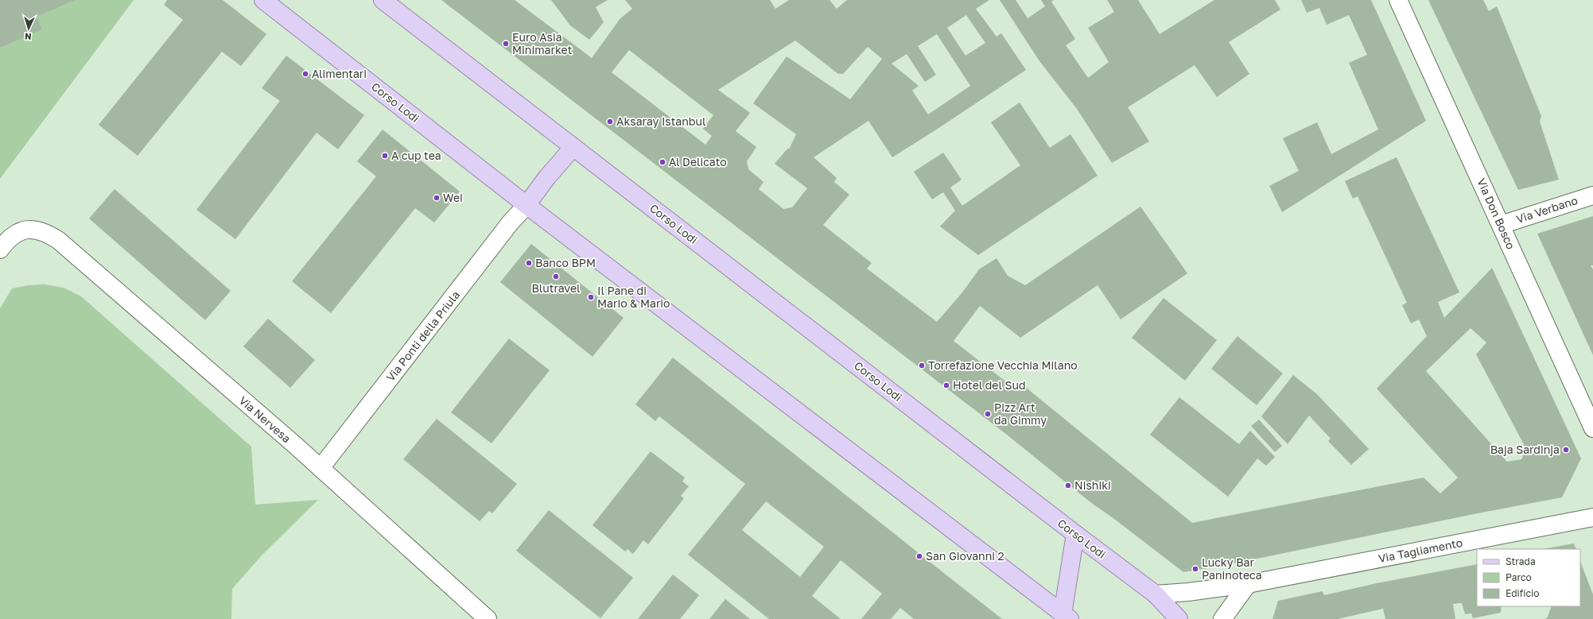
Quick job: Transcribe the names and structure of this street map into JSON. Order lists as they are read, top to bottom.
{
  "streets": {
    "main road": ["Corso Lodi"],
    "street": [
      "Via Verbano",
      "Via Don Bosco",
      "Via Ponti della Priula",
      "Via Nervesa",
      "Via Tagliamento"
    ]
  },
  "crossings": [
    ["Corso Lodi", "Via Ponti della Priula"],
    ["Corso Lodi", "Via Tagliamento"],
    ["Via Verbano", "Via Don Bosco"],
    ["Via Ponti della Priula", "Via Nervesa"]
  ],
  "places": [
    "Euro Asia Minimarket",
    "Alimentari",
    "Aksaray Istanbul",
    "A cup tea",
    "Al Delicato",
    "Wei",
    "Banco BPM",
    "Blutravel",
    "Il Pane di Mario & Mario",
    "Torrefazione Vecchia Milano",
    "Hotel del Sud",
    "Pizz Art da Gimmy",
    "Baja Sardinja",
    "Nishiki",
    "San Giovanni 2",
    "Lucky Bar Paninoteca"
  ],
  "legend": ["Strada", "Parco", "Edificio"],
  "north": "bottom"
}
